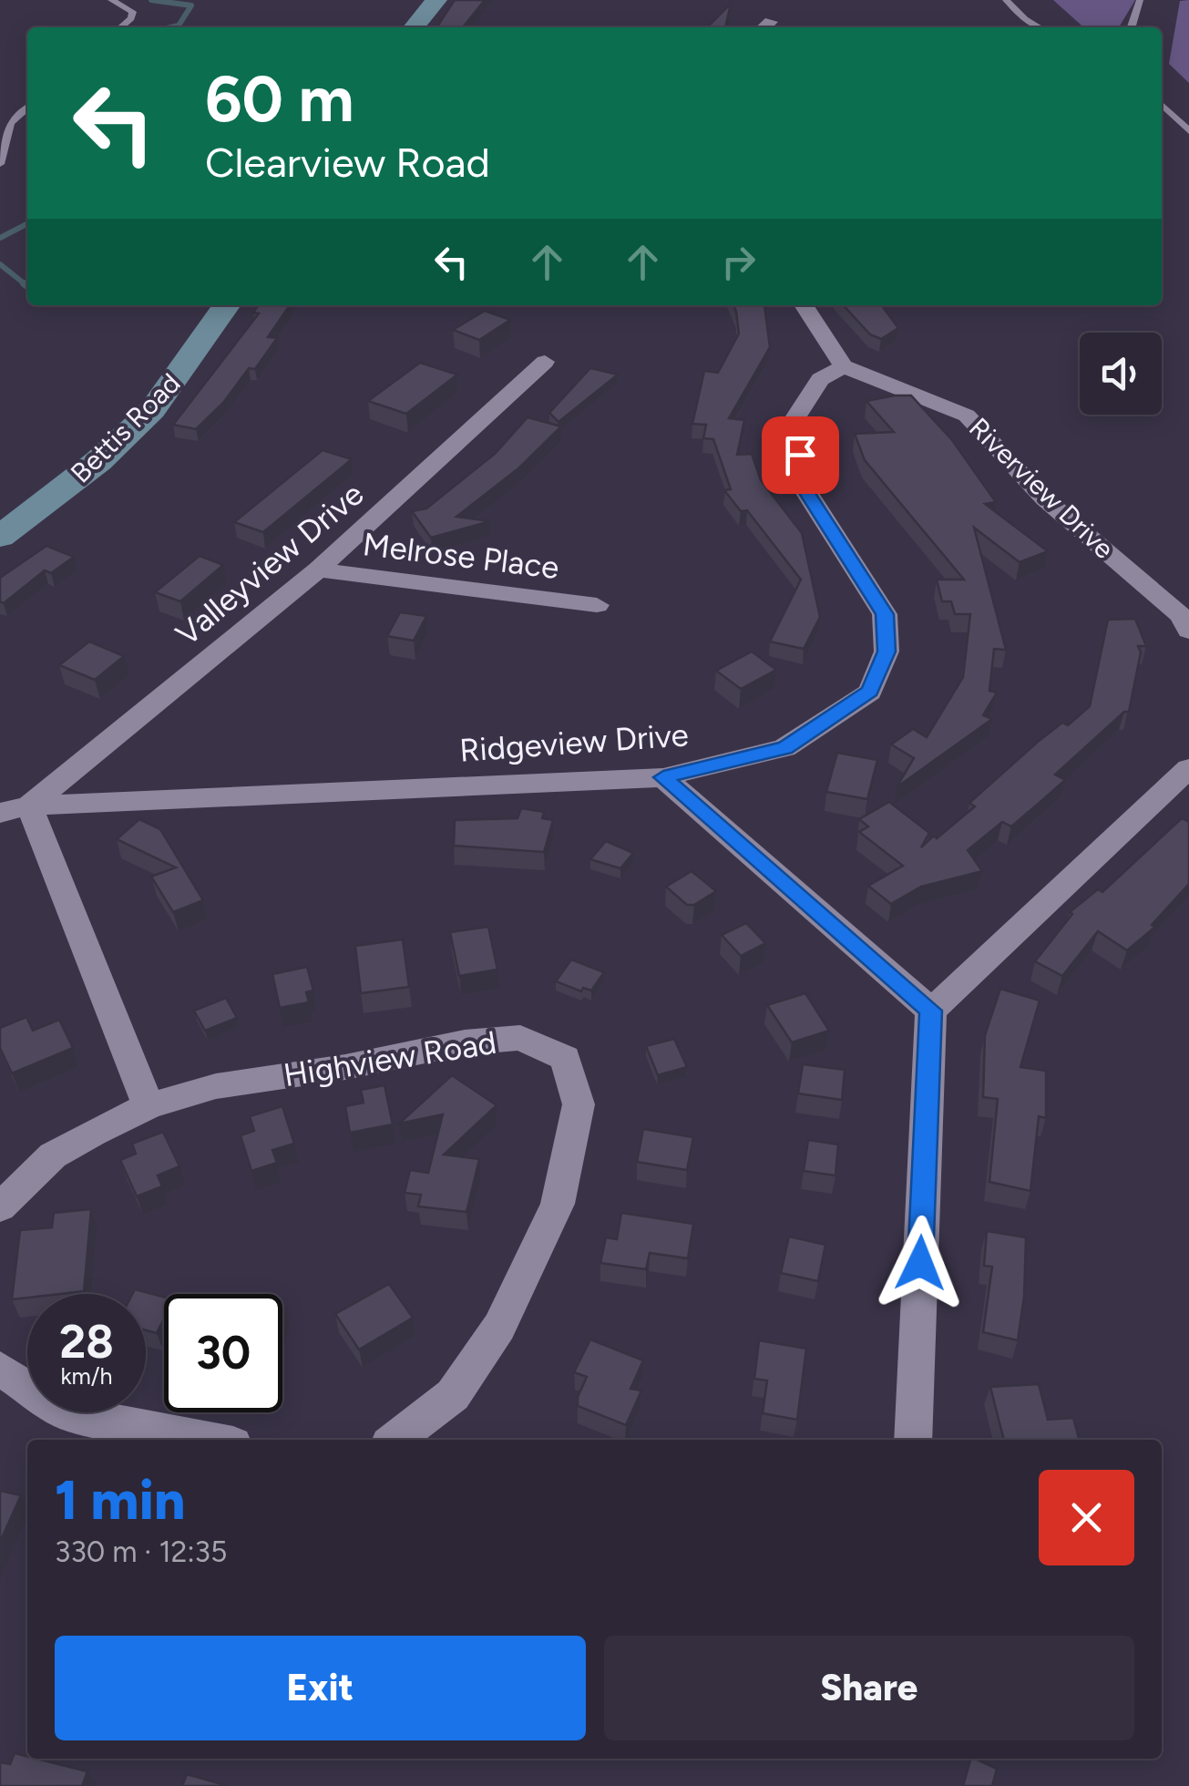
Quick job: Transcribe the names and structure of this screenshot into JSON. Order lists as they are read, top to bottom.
{
  "streets": {
    "street": [
      "Bettis Road",
      "Riverview Drive",
      "Melrose Place",
      "Valleyview Drive",
      "Ridgeview Drive",
      "Highview Road"
    ]
  },
  "crossings": [
    ["Riverview Drive", "Ridgeview Drive"],
    ["Melrose Place", "Valleyview Drive"],
    ["Valleyview Drive", "Ridgeview Drive"]
  ],
  "page": {
    "turn": ["60 m", "Clearview Road"],
    "speed": "28 km/h",
    "limit": "30",
    "heading": ["1 min", "330 m · 12:35"],
    "buttons": ["Exit", "Share"]
  }
}
